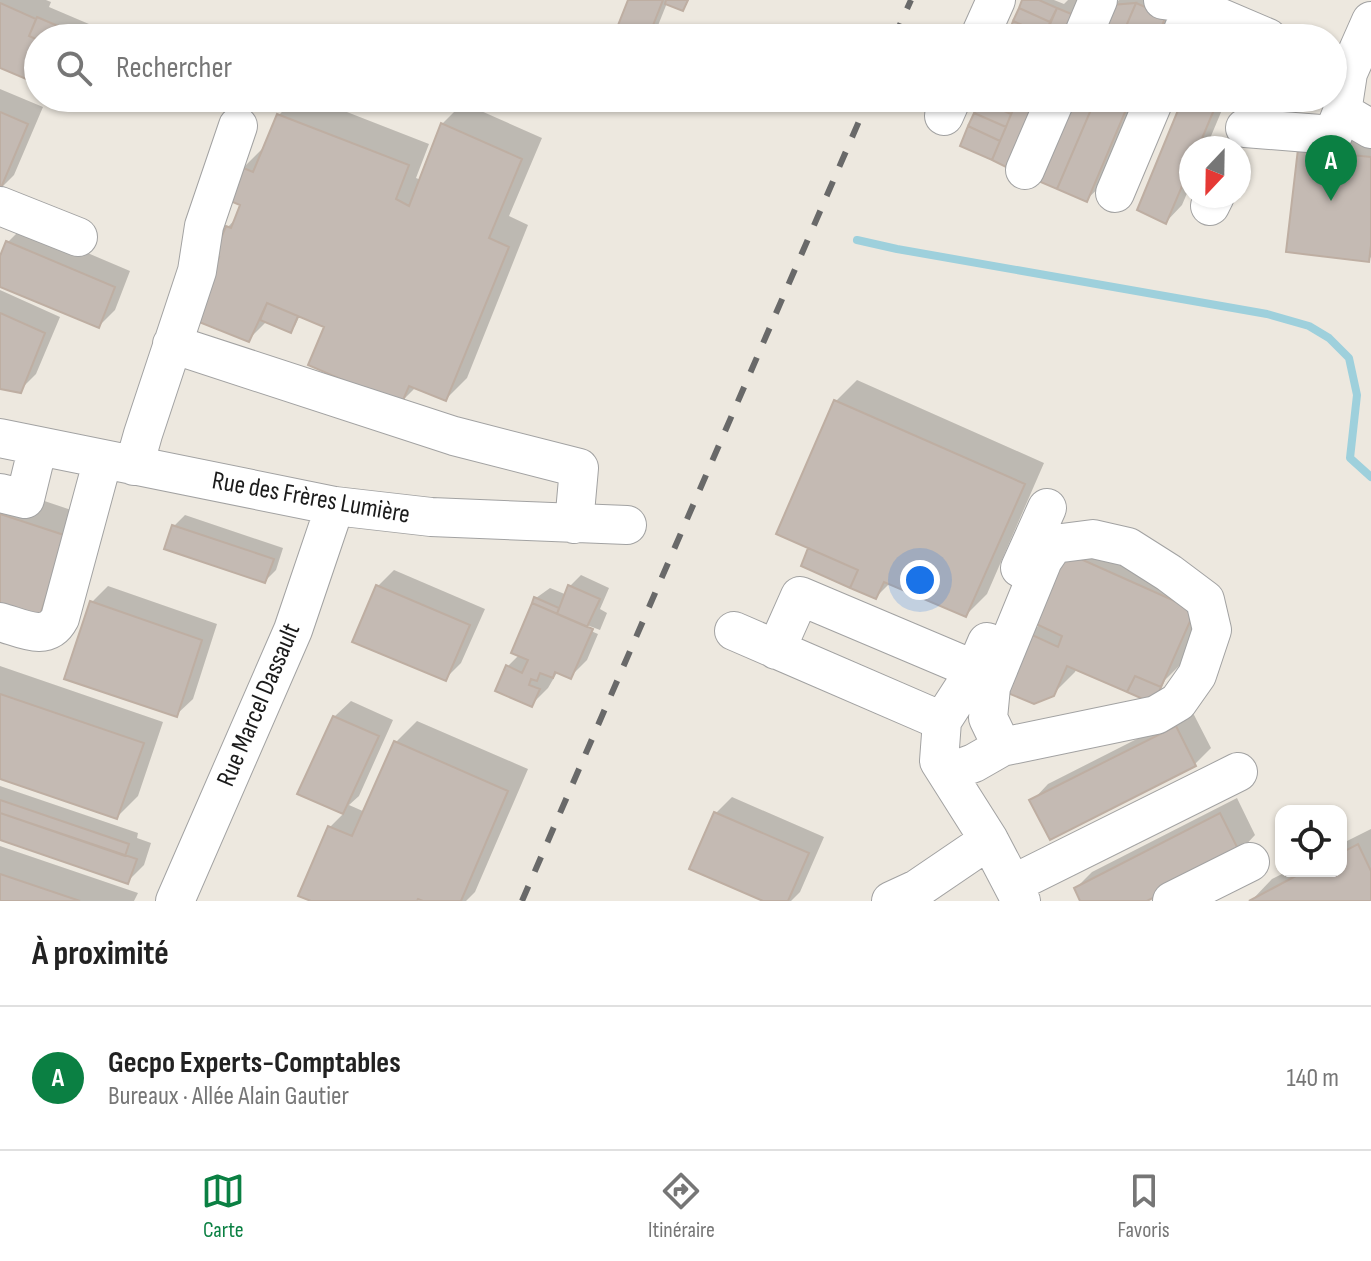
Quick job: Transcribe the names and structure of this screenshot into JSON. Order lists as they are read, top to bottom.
{
  "streets": {
    "street": ["Rue des Frères Lumière", "Rue Marcel Dassault"]
  },
  "crossings": [
    ["Rue des Frères Lumière", "Rue Marcel Dassault"]
  ],
  "north": "bottom",
  "page": {
    "search": "Rechercher",
    "pins": "A",
    "heading": "À proximité",
    "list": [
      {
        "mark": "A",
        "name": "Gecpo Experts-Comptables",
        "note": "Bureaux · Allée Alain Gautier",
        "value": "140 m"
      }
    ],
    "nav": ["Carte", "Itinéraire", "Favoris"]
  }
}
